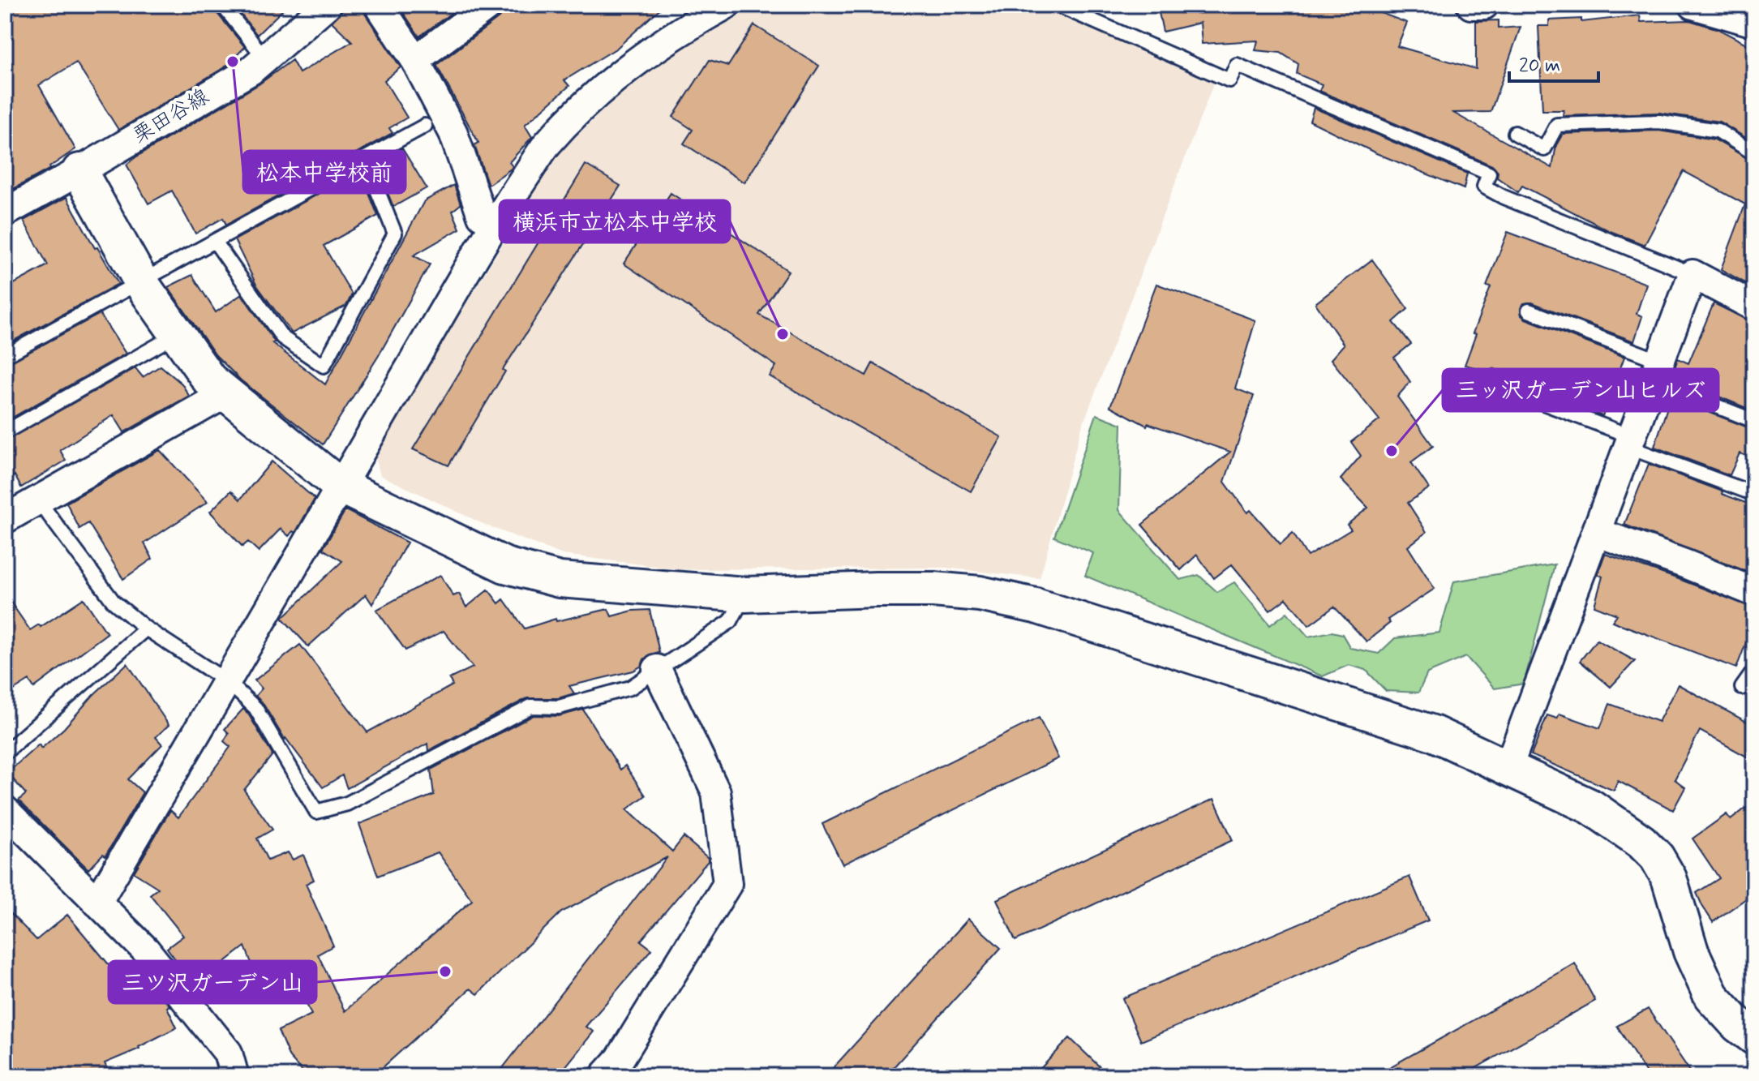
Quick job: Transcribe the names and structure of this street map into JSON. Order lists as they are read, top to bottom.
{
  "streets": {
    "street": ["栗田谷線"]
  },
  "places": [
    "松本中学校前",
    "横浜市立松本中学校",
    "三ッ沢ガーデン山ヒルズ",
    "三ツ沢ガーデン山"
  ],
  "scale_bar": "20 m"
}
